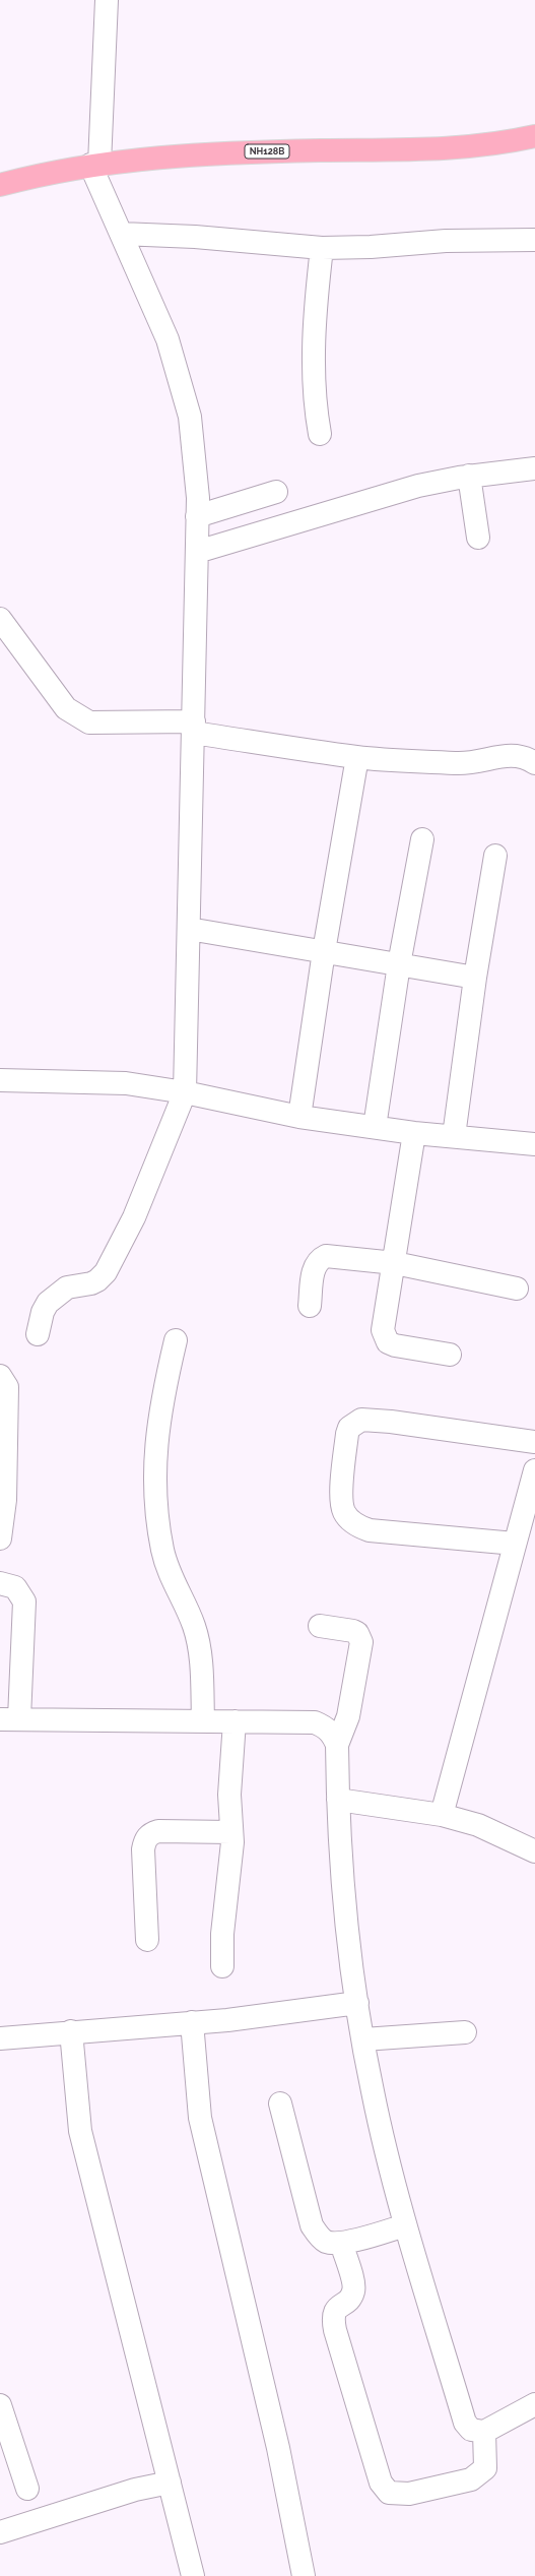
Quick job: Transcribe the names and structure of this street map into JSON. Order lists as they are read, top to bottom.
{
  "streets": {
    "highway": ["NH128B"]
  }
}
